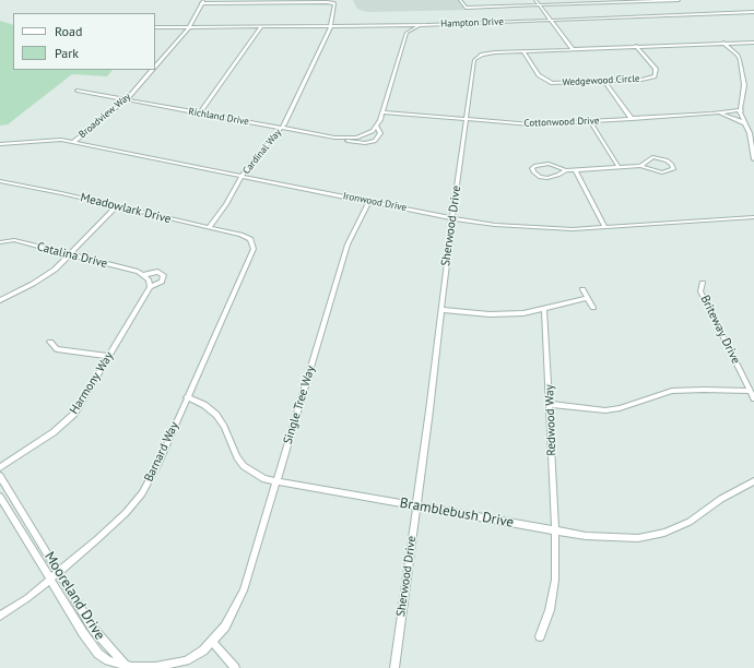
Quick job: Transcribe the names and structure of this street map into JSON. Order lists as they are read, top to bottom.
{
  "streets": {
    "street": [
      "Hampton Drive",
      "Wedgewood Circle",
      "Broadview Way",
      "Richland Drive",
      "Cottonwood Drive",
      "Cardinal Way",
      "Ironwood Drive",
      "Meadowlark Drive",
      "Sherwood Drive",
      "Catalina Drive",
      "Briteway Drive",
      "Harmony Way",
      "Single Tree Way",
      "Redwood Way",
      "Barnard Way",
      "Bramblebush Drive",
      "Mooreland Drive"
    ]
  },
  "crossings": [
    ["Hampton Drive", "Broadview Way"],
    ["Hampton Drive", "Cardinal Way"],
    ["Wedgewood Circle", "Sherwood Drive"],
    ["Broadview Way", "Richland Drive"],
    ["Broadview Way", "Ironwood Drive"],
    ["Richland Drive", "Cardinal Way"],
    ["Cottonwood Drive", "Sherwood Drive"],
    ["Cardinal Way", "Ironwood Drive"],
    ["Cardinal Way", "Meadowlark Drive"],
    ["Ironwood Drive", "Sherwood Drive"],
    ["Ironwood Drive", "Single Tree Way"],
    ["Meadowlark Drive", "Barnard Way"],
    ["Sherwood Drive", "Bramblebush Drive"],
    ["Catalina Drive", "Harmony Way"],
    ["Single Tree Way", "Bramblebush Drive"],
    ["Single Tree Way", "Mooreland Drive"],
    ["Redwood Way", "Bramblebush Drive"],
    ["Barnard Way", "Bramblebush Drive"],
    ["Barnard Way", "Mooreland Drive"]
  ],
  "legend": ["Road", "Park"]
}
